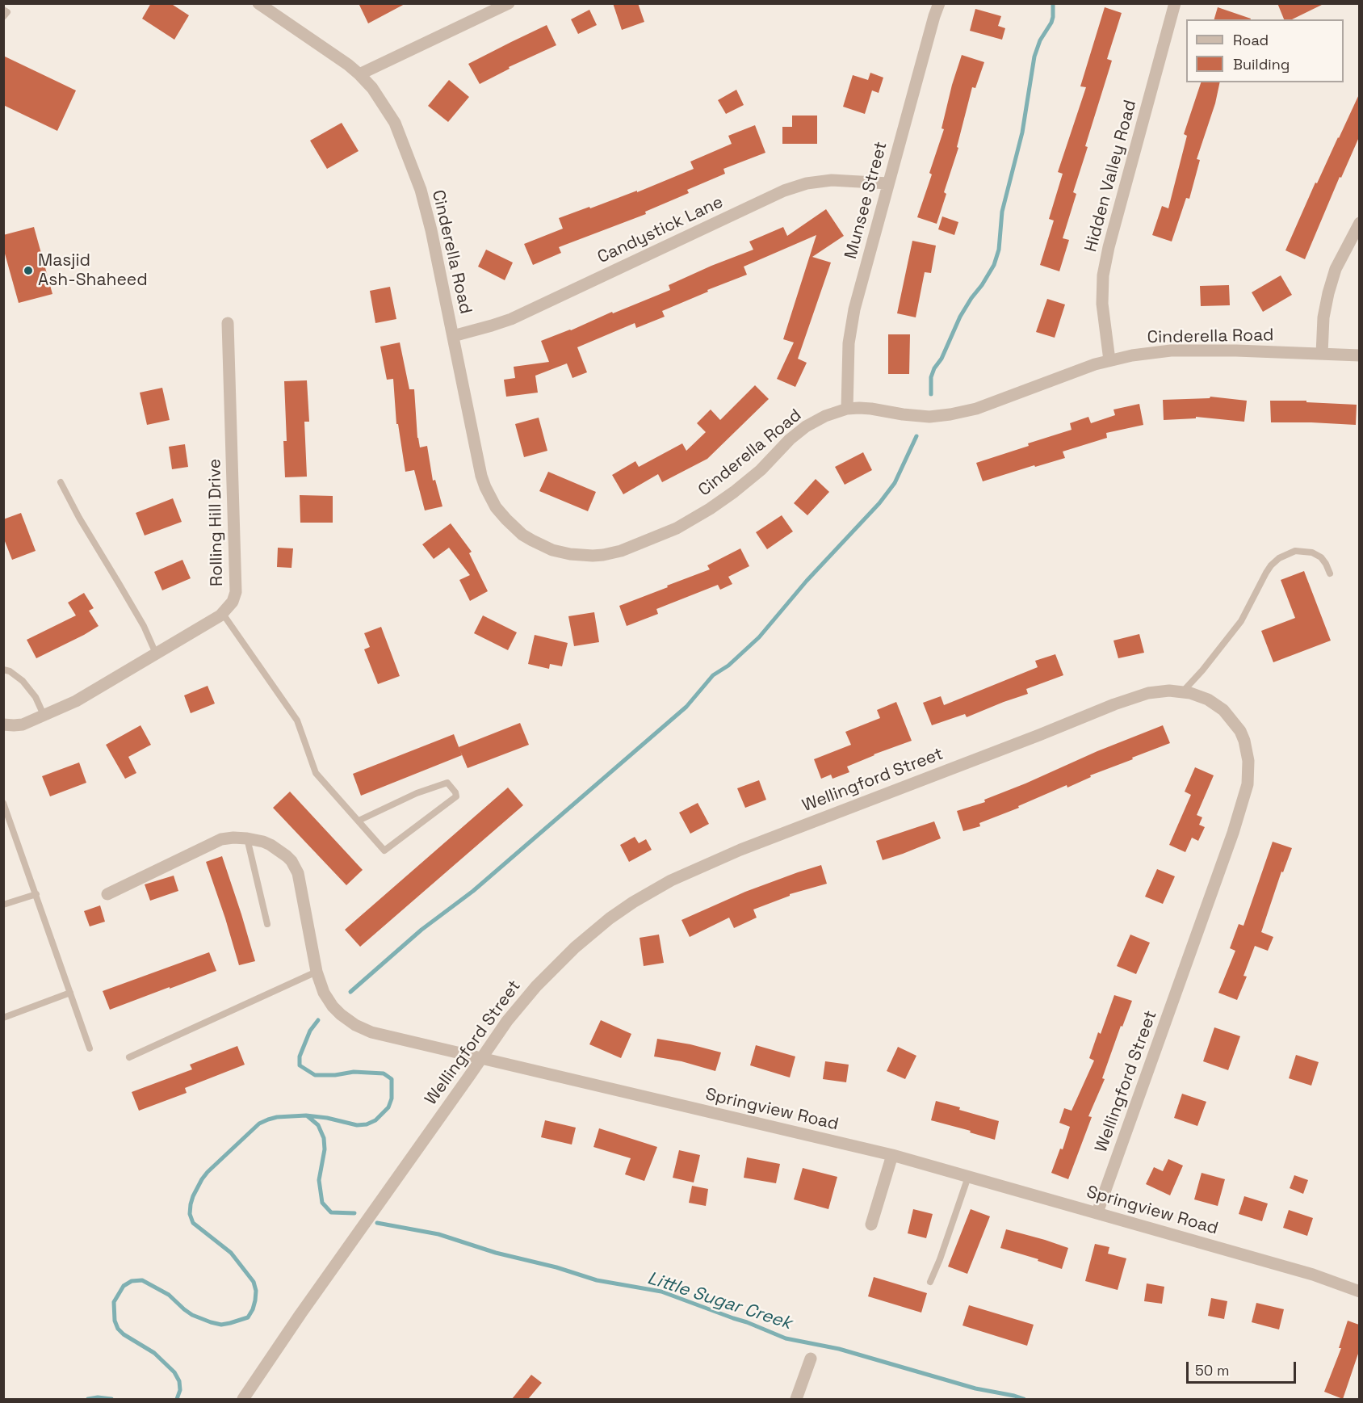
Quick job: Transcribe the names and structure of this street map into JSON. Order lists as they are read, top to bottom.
{
  "streets": {
    "street": [
      "Hidden Valley Road",
      "Munsee Street",
      "Candystick Lane",
      "Cinderella Road",
      "Rolling Hill Drive",
      "Wellingford Street",
      "Springview Road"
    ]
  },
  "crossings": [
    ["Hidden Valley Road", "Cinderella Road"],
    ["Munsee Street", "Candystick Lane"],
    ["Munsee Street", "Cinderella Road"],
    ["Candystick Lane", "Cinderella Road"],
    ["Wellingford Street", "Springview Road"]
  ],
  "water": ["Little Sugar Creek"],
  "places": ["Masjid Ash-Shaheed"],
  "legend": ["Road", "Building"],
  "scale_bar": "50 m"
}
